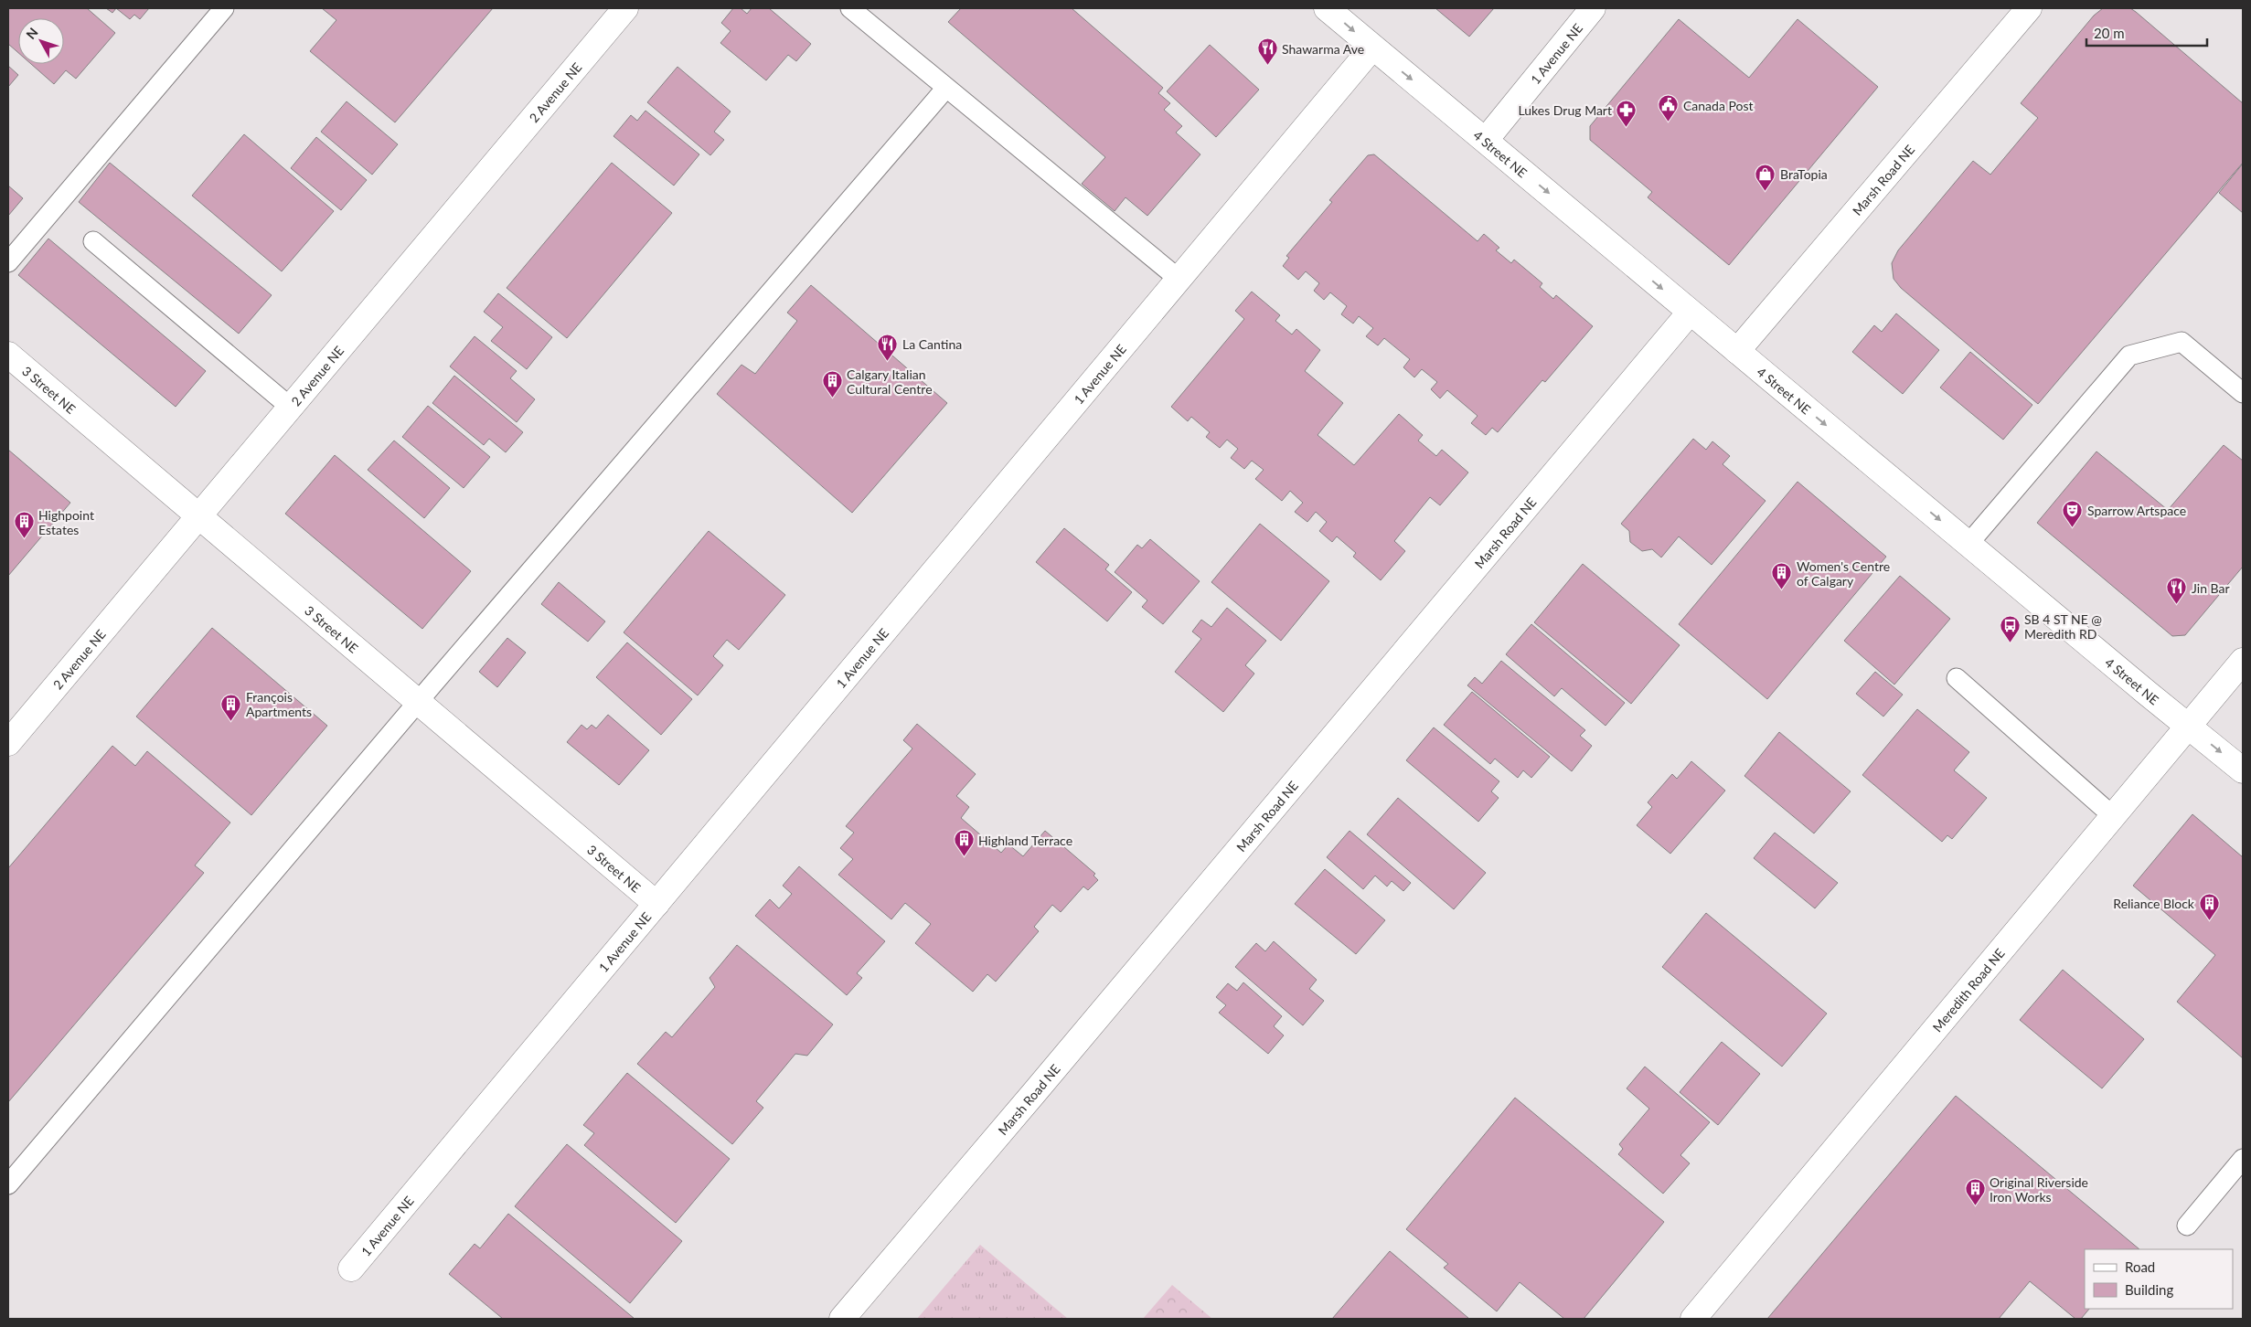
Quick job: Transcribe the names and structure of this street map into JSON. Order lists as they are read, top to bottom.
{
  "streets": {
    "street": [
      "1 Avenue NE",
      "2 Avenue NE",
      "4 Street NE",
      "Marsh Road NE",
      "3 Street NE",
      "Meredith Road NE"
    ]
  },
  "crossings": [
    ["1 Avenue NE", "4 Street NE"],
    ["1 Avenue NE", "3 Street NE"],
    ["2 Avenue NE", "3 Street NE"],
    ["4 Street NE", "Marsh Road NE"],
    ["4 Street NE", "Meredith Road NE"]
  ],
  "one_way": ["4 Street NE"],
  "places": {
    "restaurant": ["Shawarma Ave", "La Cantina", "Jin Bar"],
    "public building": ["Canada Post"],
    "pharmacy": ["Lukes Drug Mart"],
    "shop": ["BraTopia"],
    "building": [
      "Calgary Italian Cultural Centre",
      "Highpoint Estates",
      "Women's Centre of Calgary",
      "François Apartments",
      "Highland Terrace",
      "Reliance Block",
      "Original Riverside Iron Works"
    ],
    "theatre": ["Sparrow Artspace"],
    "bus stop": ["SB 4 ST NE @ Meredith RD"]
  },
  "legend": ["Road", "Building"],
  "scale_bar": "20 m",
  "north": "top left"
}
